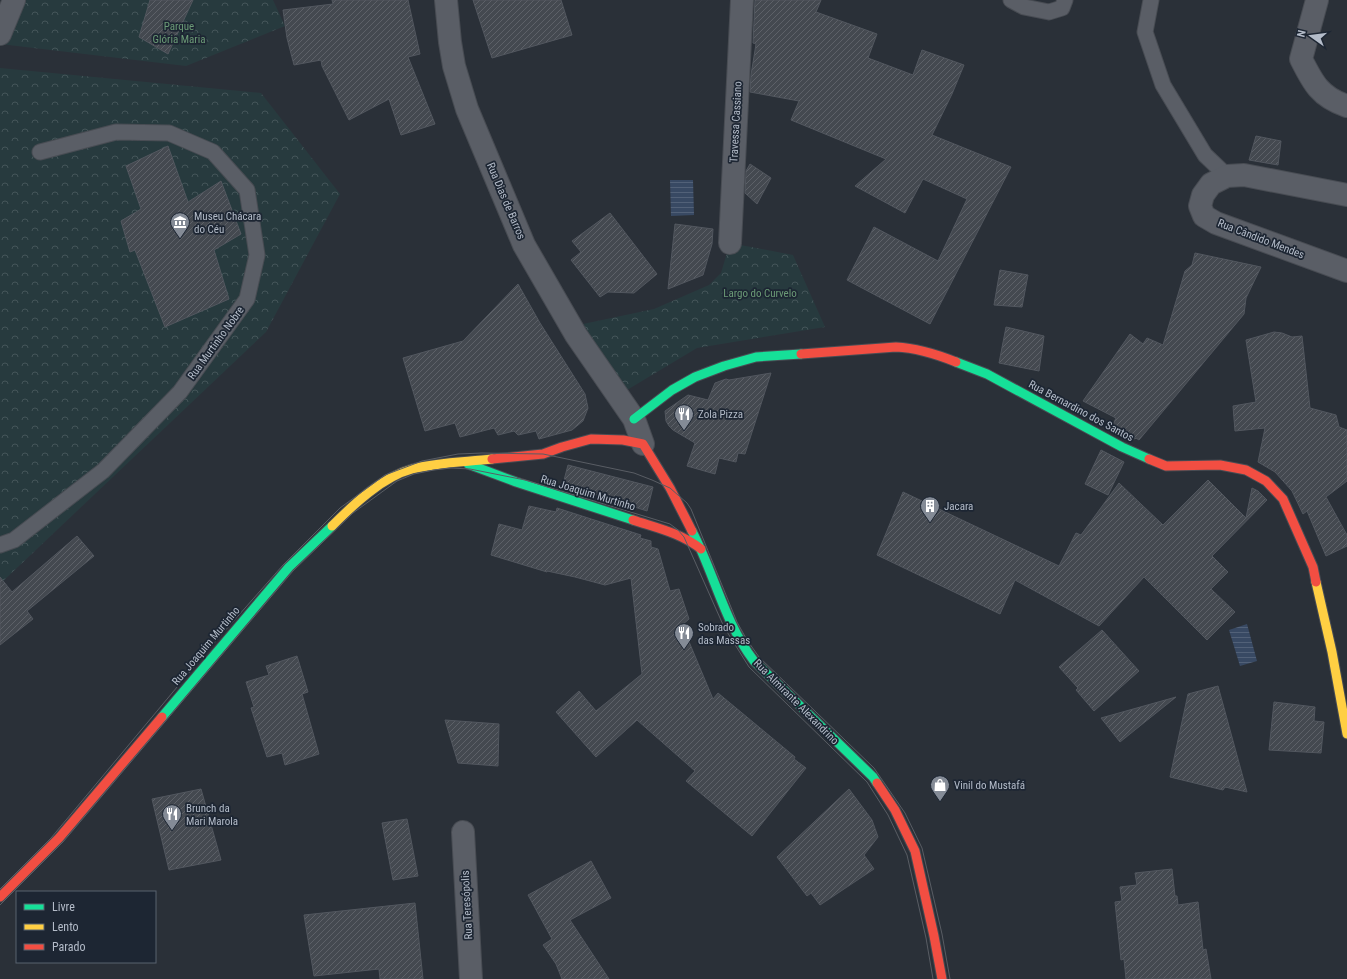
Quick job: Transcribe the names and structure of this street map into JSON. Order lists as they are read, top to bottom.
{
  "streets": {
    "street": [
      "Travessa Cassiano",
      "Rua Dias de Barros",
      "Rua Cândido Mendes",
      "Rua Bernardino dos Santos",
      "Rua Joaquim Murtinho",
      "Rua Almirante Alexandrino",
      "Rua Teresópolis"
    ],
    "lane": ["Rua Murtinho Nobre"]
  },
  "crossings": [
    ["Rua Dias de Barros", "Rua Almirante Alexandrino"],
    ["Rua Bernardino dos Santos", "Rua Almirante Alexandrino"],
    ["Rua Joaquim Murtinho", "Rua Almirante Alexandrino"]
  ],
  "parks": ["Parque Glória Maria", "Largo do Curvelo"],
  "places": {
    "museum": ["Museu Chácara do Céu"],
    "restaurant": ["Zola Pizza", "Sobrado das Massas", "Brunch da Mari Marola"],
    "building": ["Jacara"],
    "shop": ["Vinil do Mustafá"]
  },
  "legend": ["Livre", "Lento", "Parado"],
  "north": "left"
}
